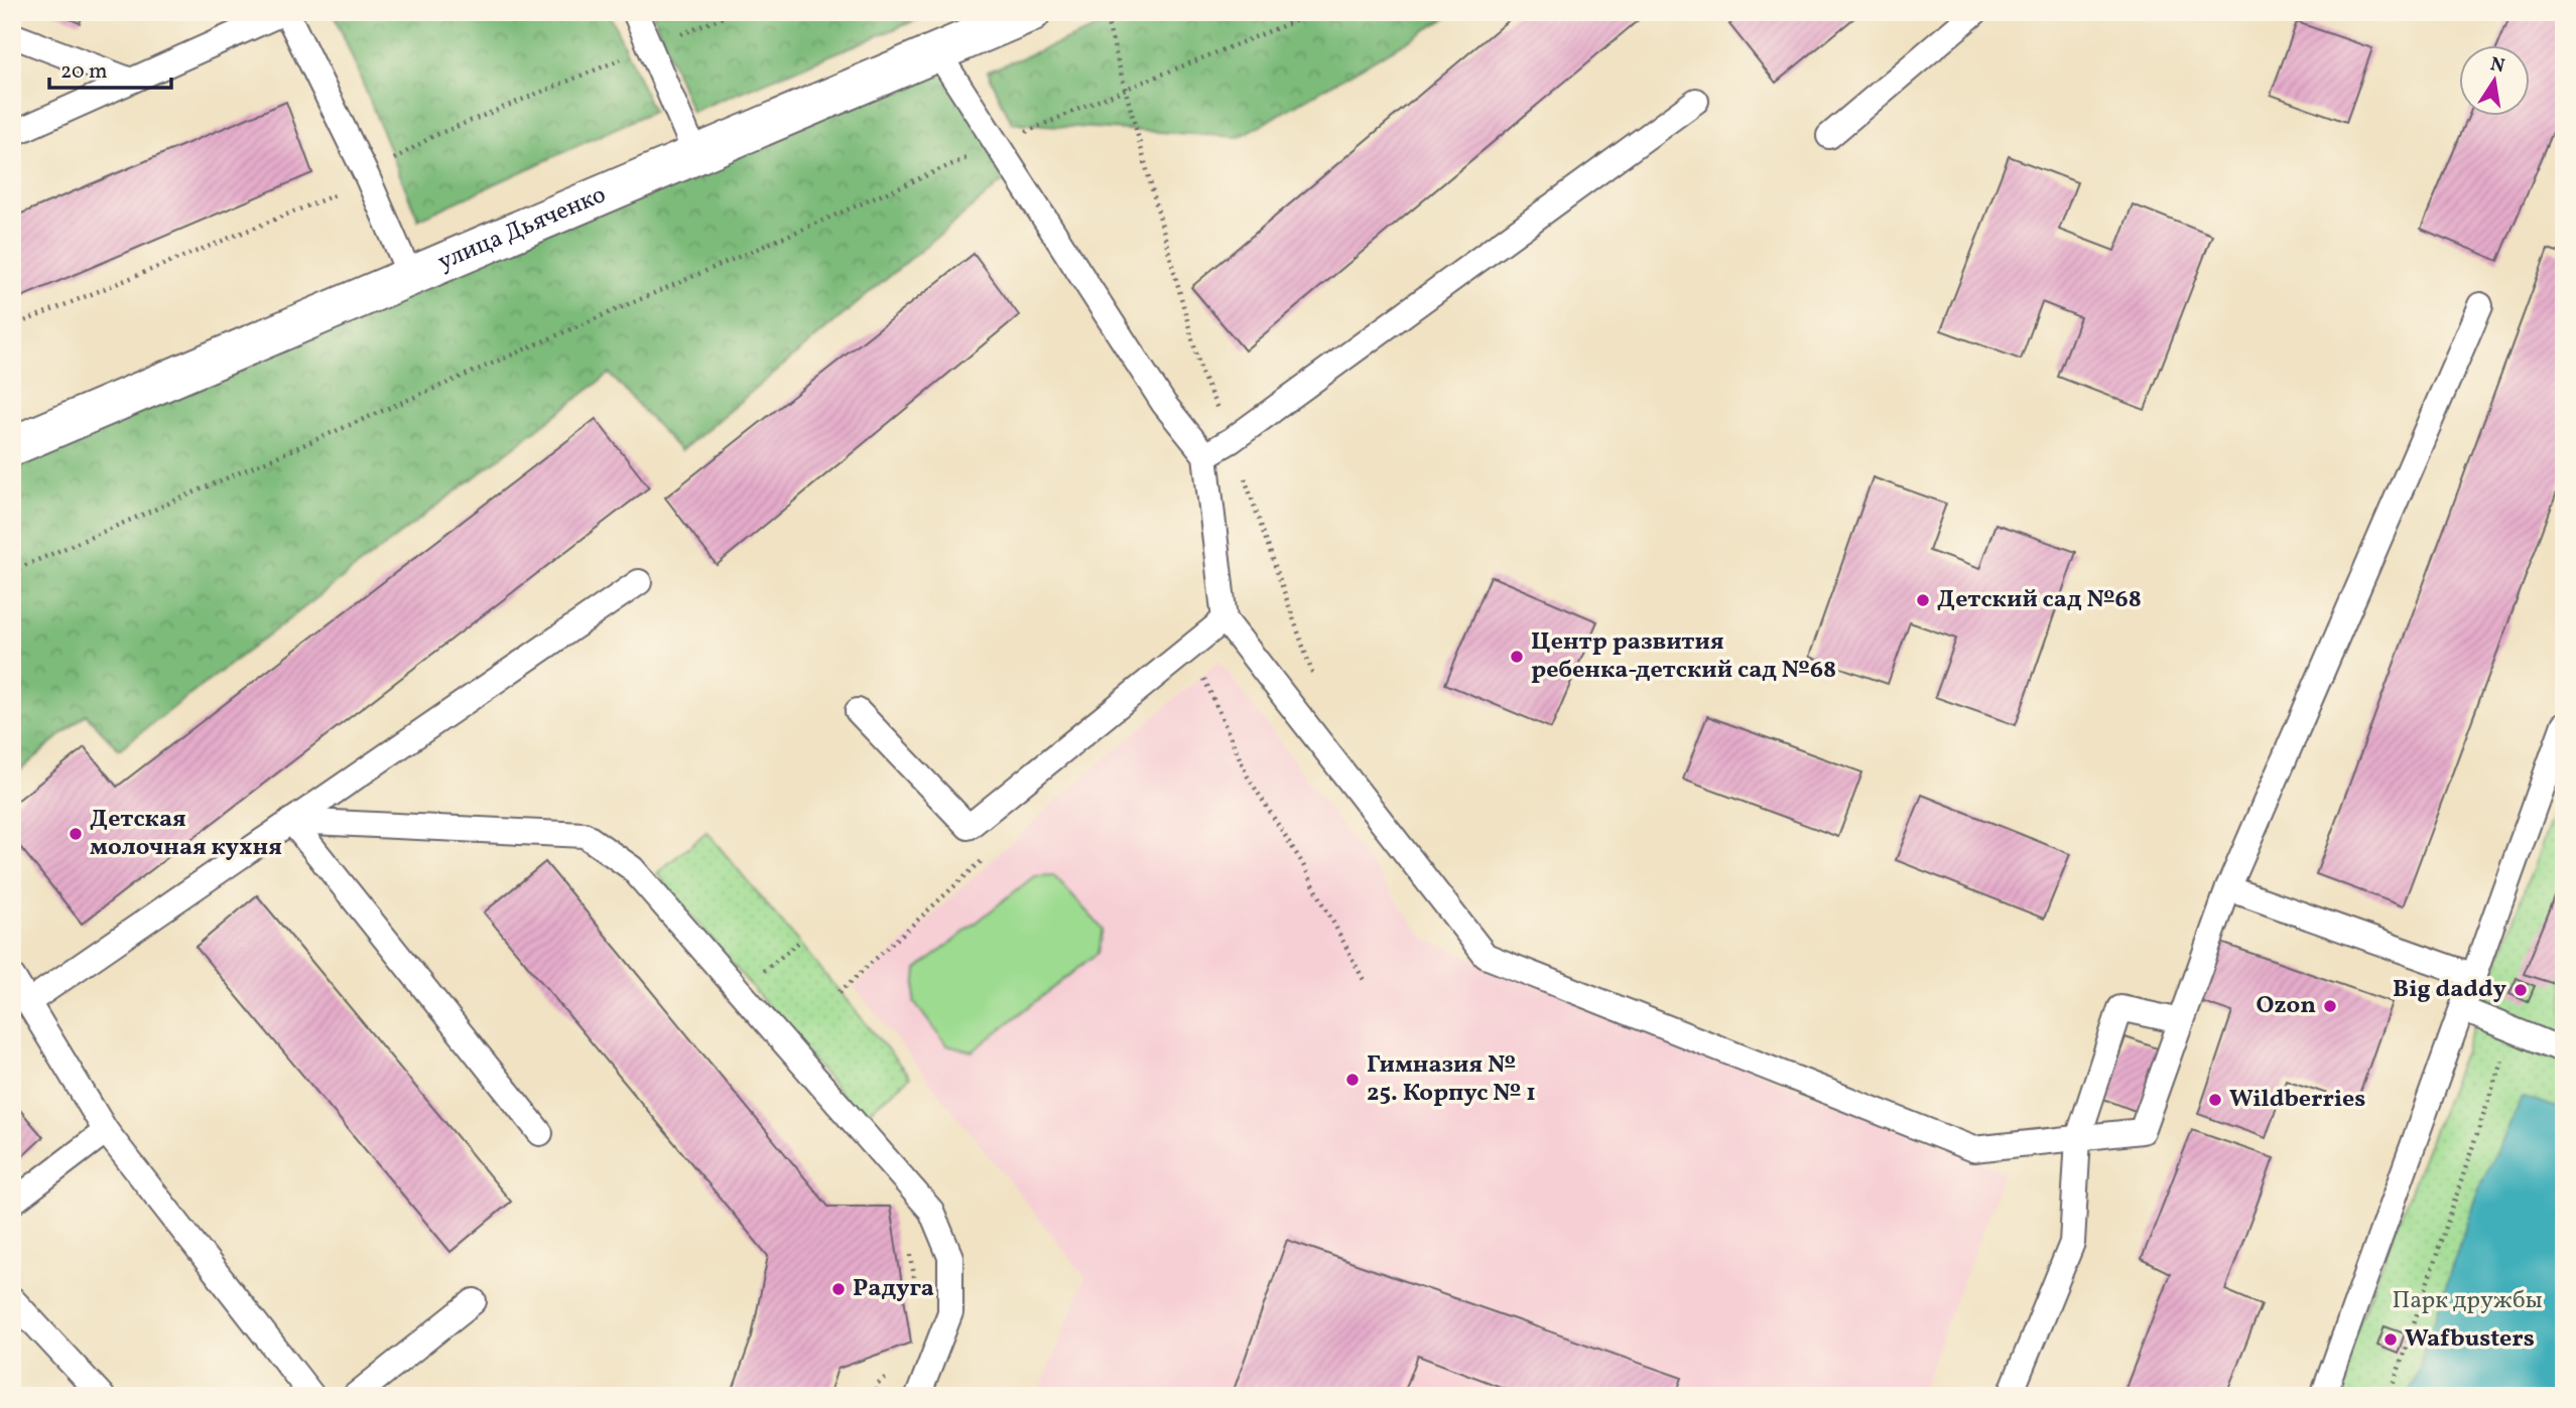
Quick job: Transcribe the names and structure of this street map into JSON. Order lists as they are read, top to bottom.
{
  "streets": {
    "street": ["улица Дьяченко"]
  },
  "parks": ["Парк дружбы"],
  "places": [
    "Детский сад №68",
    "Центр развития ребенка-детский сад №68",
    "Детская молочная кухня",
    "Big daddy",
    "Ozon",
    "Гимназия № 25. Корпус № 1",
    "Wildberries",
    "Радуга",
    "Wafbusters"
  ],
  "scale_bar": "20 m",
  "north": "top"
}
